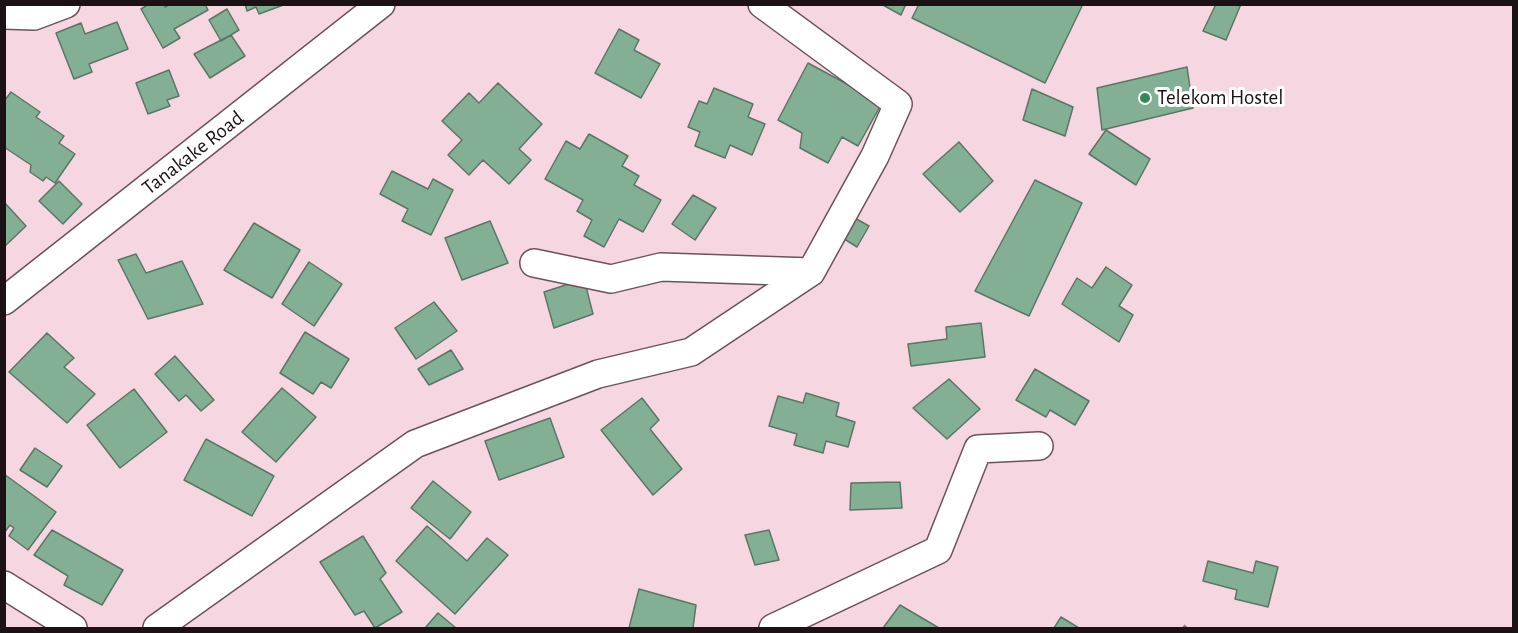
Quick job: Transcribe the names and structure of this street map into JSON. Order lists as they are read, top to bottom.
{
  "streets": {
    "street": ["Tanakake Road"]
  },
  "places": ["Telekom Hostel"]
}
